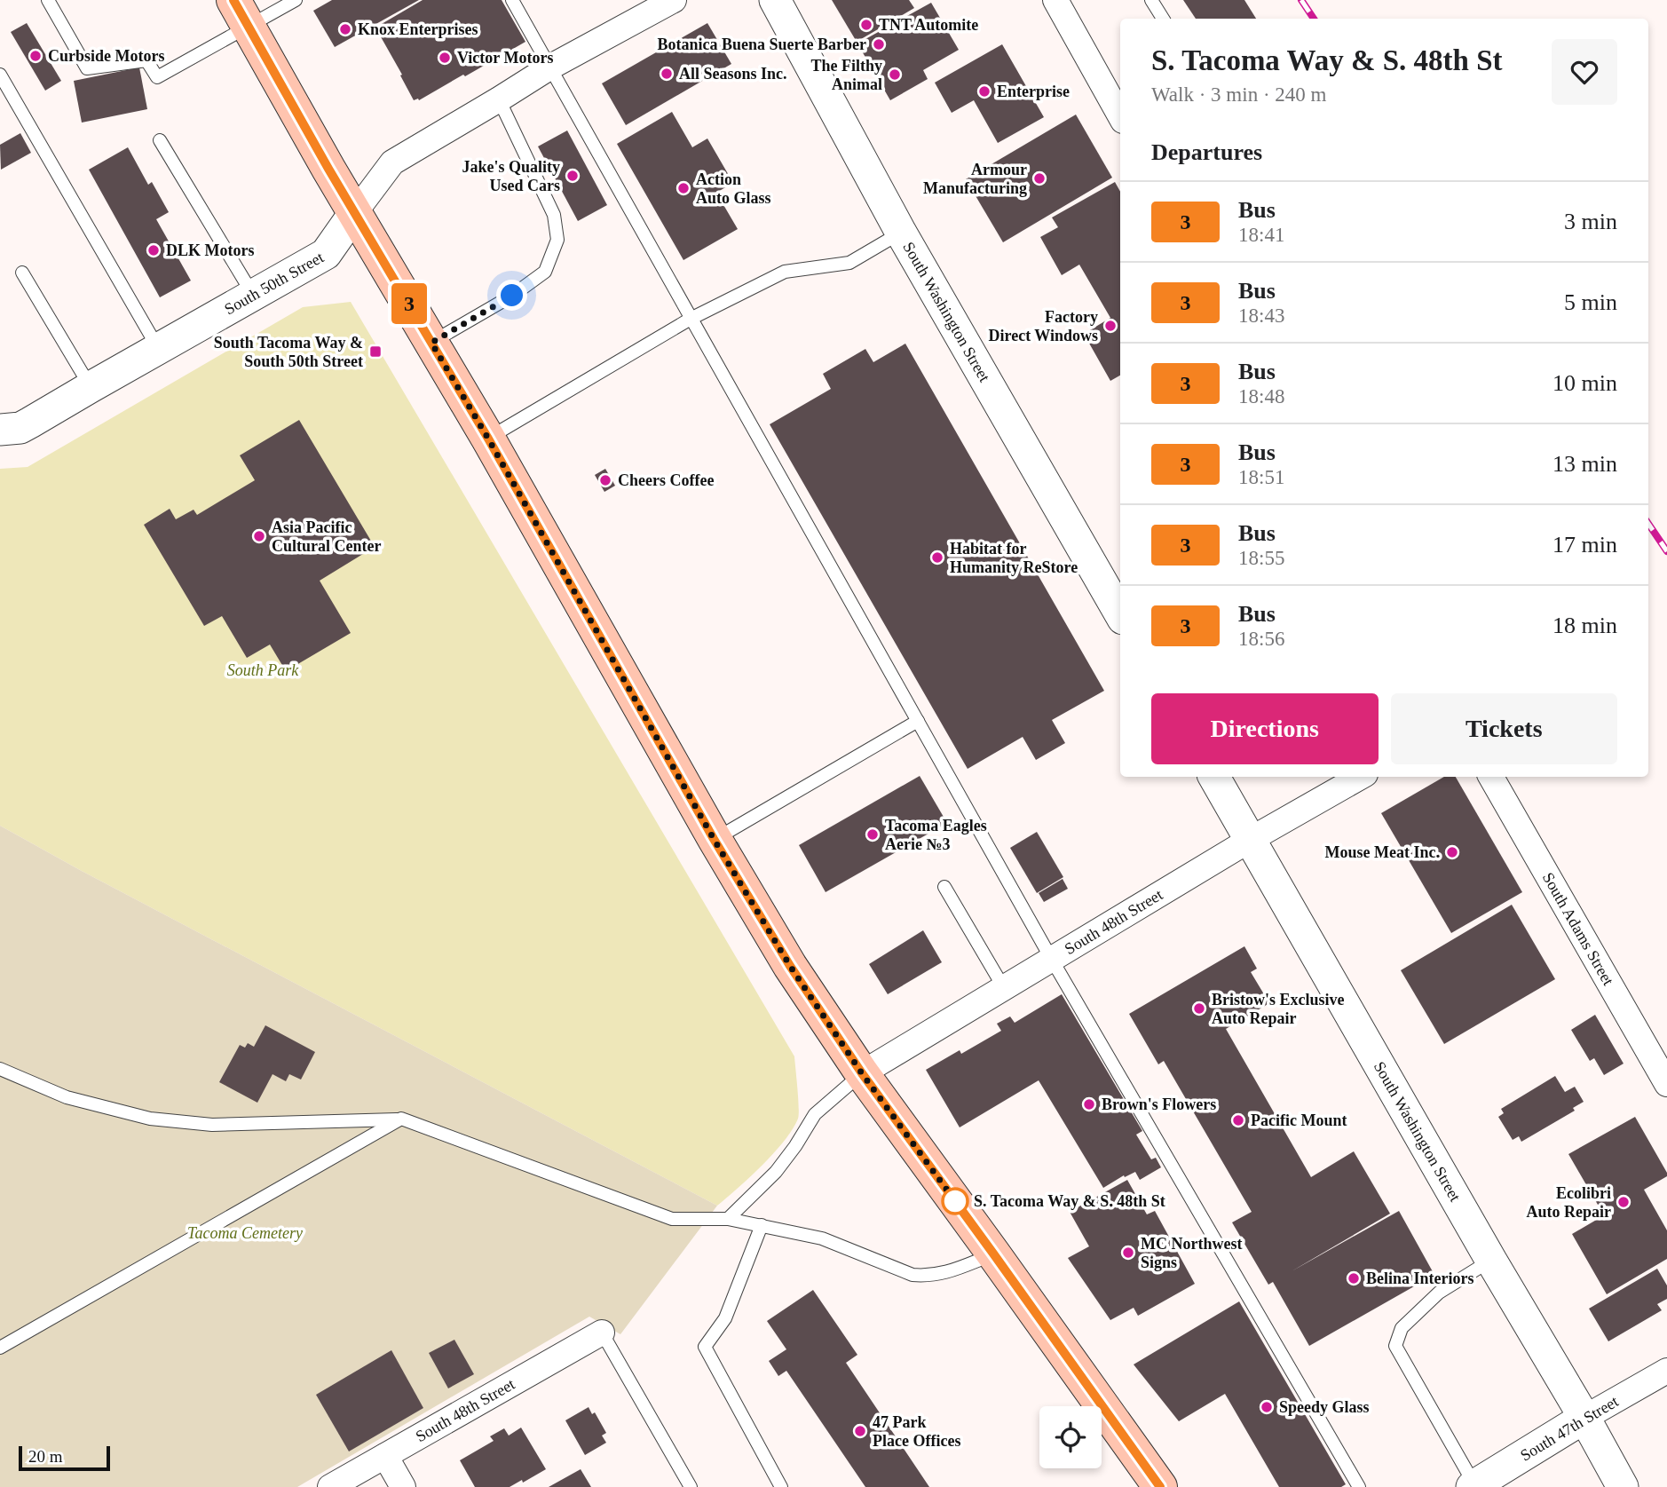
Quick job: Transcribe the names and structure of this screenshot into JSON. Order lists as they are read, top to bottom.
{
  "streets": {
    "street": [
      "South 50th Street",
      "South Washington Street",
      "South 48th Street",
      "South Adams Street",
      "South 47th Street"
    ]
  },
  "crossings": [
    ["South Washington Street", "South 48th Street"],
    ["South Washington Street", "South 47th Street"]
  ],
  "parks": ["South Park", "Tacoma Cemetery"],
  "places": {
    "other": [
      "TNT Automite",
      "Knox Enterprises",
      "Botanica Buena Suerte Barber",
      "Curbside Motors",
      "Victor Motors",
      "All Seasons Inc.",
      "The Filthy Animal",
      "Enterprise",
      "Jake's Quality Used Cars",
      "Armour Manufacturing",
      "Action Auto Glass",
      "DLK Motors",
      "Factory Direct Windows",
      "Cheers Coffee",
      "Asia Pacific Cultural Center",
      "Habitat for Humanity ReStore",
      "Tacoma Eagles Aerie №3",
      "Mouse Meat Inc.",
      "Bristow's Exclusive Auto Repair",
      "Brown's Flowers",
      "Pacific Mount",
      "S. Tacoma Way & S. 48th St",
      "Ecolibri Auto Repair",
      "MC Northwest Signs",
      "Belina Interiors",
      "Speedy Glass",
      "47 Park Place Offices"
    ],
    "transit": ["South Tacoma Way & South 50th Street"]
  },
  "lines": ["bus line 3"],
  "scale_bar": "20 m",
  "page": {
    "on_map": "3",
    "heading": [
      ["S. Tacoma Way & S. 48th St", "Walk · 3 min · 240 m"],
      "Departures"
    ],
    "list": [
      {
        "mark": "3",
        "name": "Bus",
        "note": "18:41",
        "value": "3 min"
      },
      {
        "mark": "3",
        "name": "Bus",
        "note": "18:43",
        "value": "5 min"
      },
      {
        "mark": "3",
        "name": "Bus",
        "note": "18:48",
        "value": "10 min"
      },
      {
        "mark": "3",
        "name": "Bus",
        "note": "18:51",
        "value": "13 min"
      },
      {
        "mark": "3",
        "name": "Bus",
        "note": "18:55",
        "value": "17 min"
      },
      {
        "mark": "3",
        "name": "Bus",
        "note": "18:56",
        "value": "18 min"
      }
    ],
    "buttons": ["Directions", "Tickets"],
    "scale": "20 m"
  }
}
